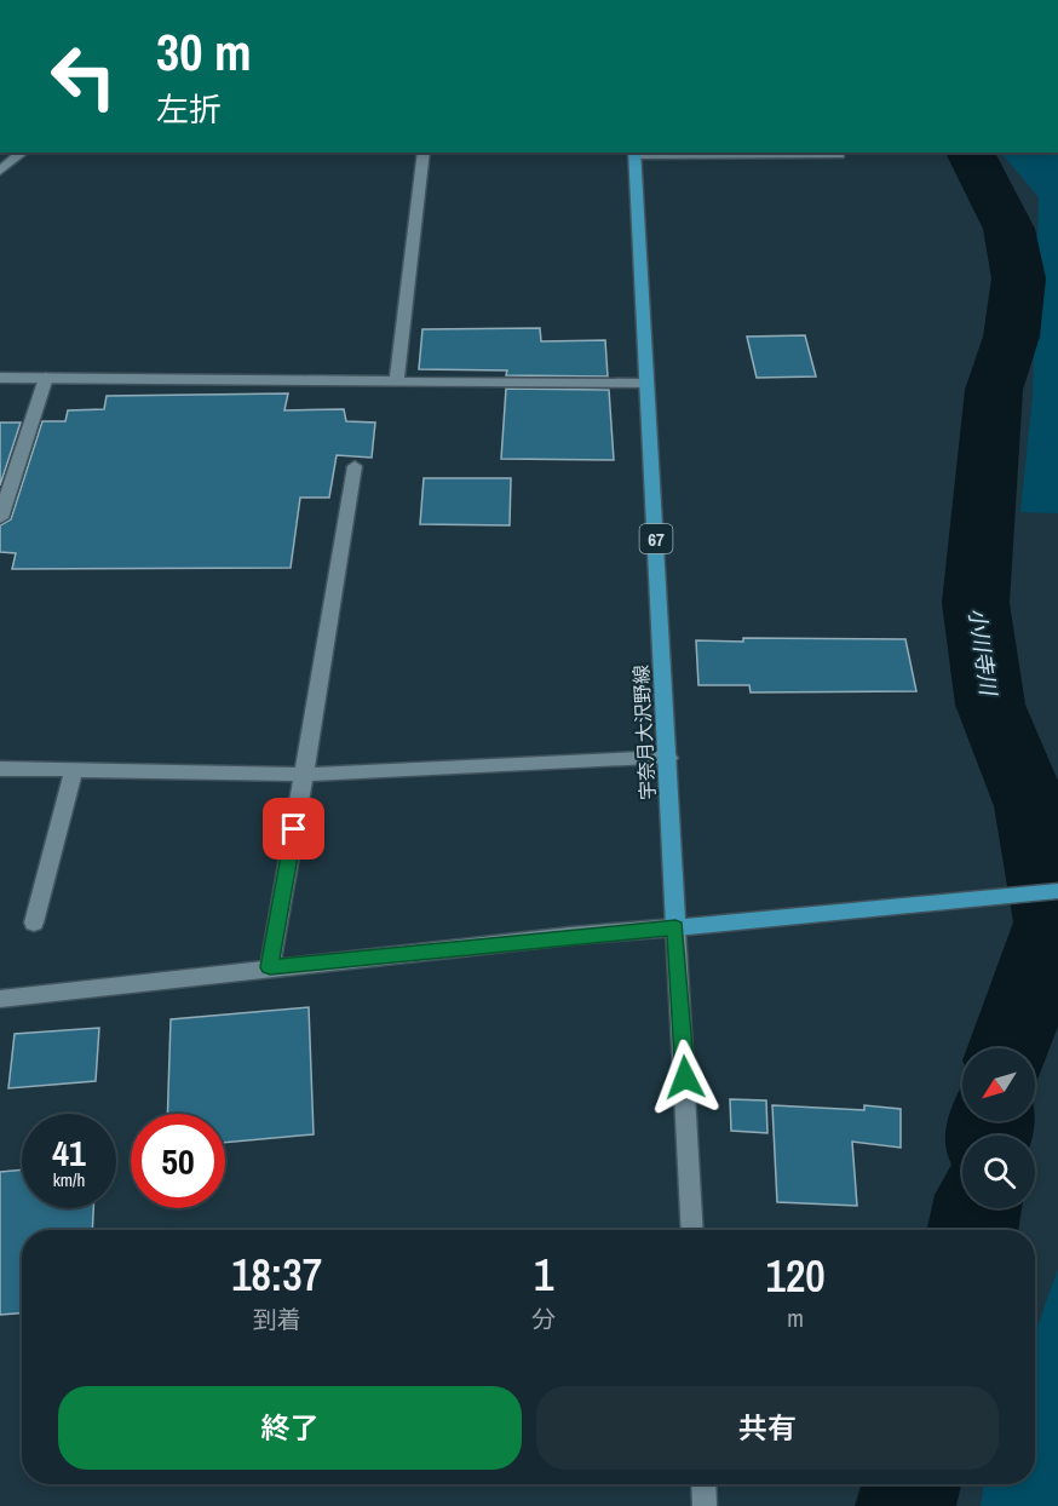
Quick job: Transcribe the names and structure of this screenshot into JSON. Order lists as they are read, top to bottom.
{
  "streets": {
    "main road": ["67", "宇奈月大沢野線"]
  },
  "water": ["小川寺川"],
  "north": "bottom left",
  "page": {
    "turn": ["30 m", "左折"],
    "speed": "41 km/h",
    "limit": "50",
    "eta": [
      "18:37",
      "到着",
      "1",
      "分",
      "120",
      "m"
    ],
    "buttons": ["終了", "共有"]
  }
}
